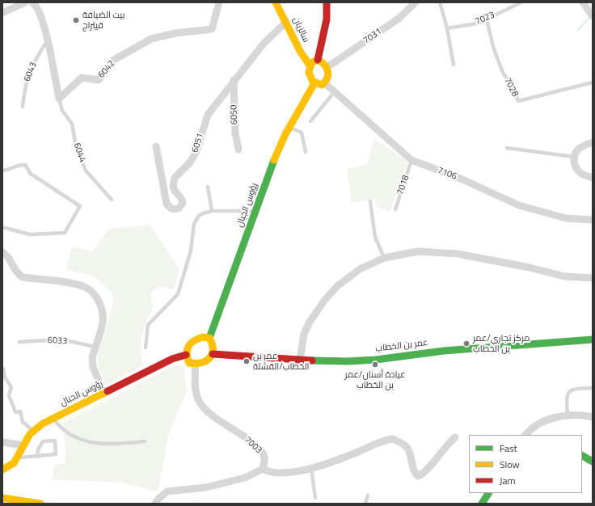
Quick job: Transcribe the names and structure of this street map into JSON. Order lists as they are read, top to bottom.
{
  "streets": {
    "street": [
      "سالزيان",
      "7031",
      "6042",
      "6050",
      "6051",
      "7106",
      "رؤوس الجبال",
      "عمر بن الخطاب",
      "7003"
    ],
    "lane": [
      "7023",
      "6043",
      "7028",
      "6044",
      "7018",
      "6033"
    ]
  },
  "crossings": [
    ["7023", "7028"],
    ["سالزيان", "7031"],
    ["سالزيان", "6051"],
    ["سالزيان", "7106"],
    ["سالزيان", "رؤوس الجبال"],
    ["7031", "7106"],
    ["7031", "رؤوس الجبال"],
    ["6042", "6044"],
    ["6050", "6051"],
    ["7106", "7018"],
    ["7106", "رؤوس الجبال"],
    ["رؤوس الجبال", "عمر بن الخطاب"],
    ["رؤوس الجبال", "7003"],
    ["عمر بن الخطاب", "7003"]
  ],
  "places": [
    "بيت الضيافة فيتراج",
    "مركز تجاري/عمر بن الخطاب",
    "عمر بن الخطاب/القشلة",
    "عيادة أسنان/عمر بن الخطاب"
  ],
  "legend": ["Fast", "Slow", "Jam"]
}
